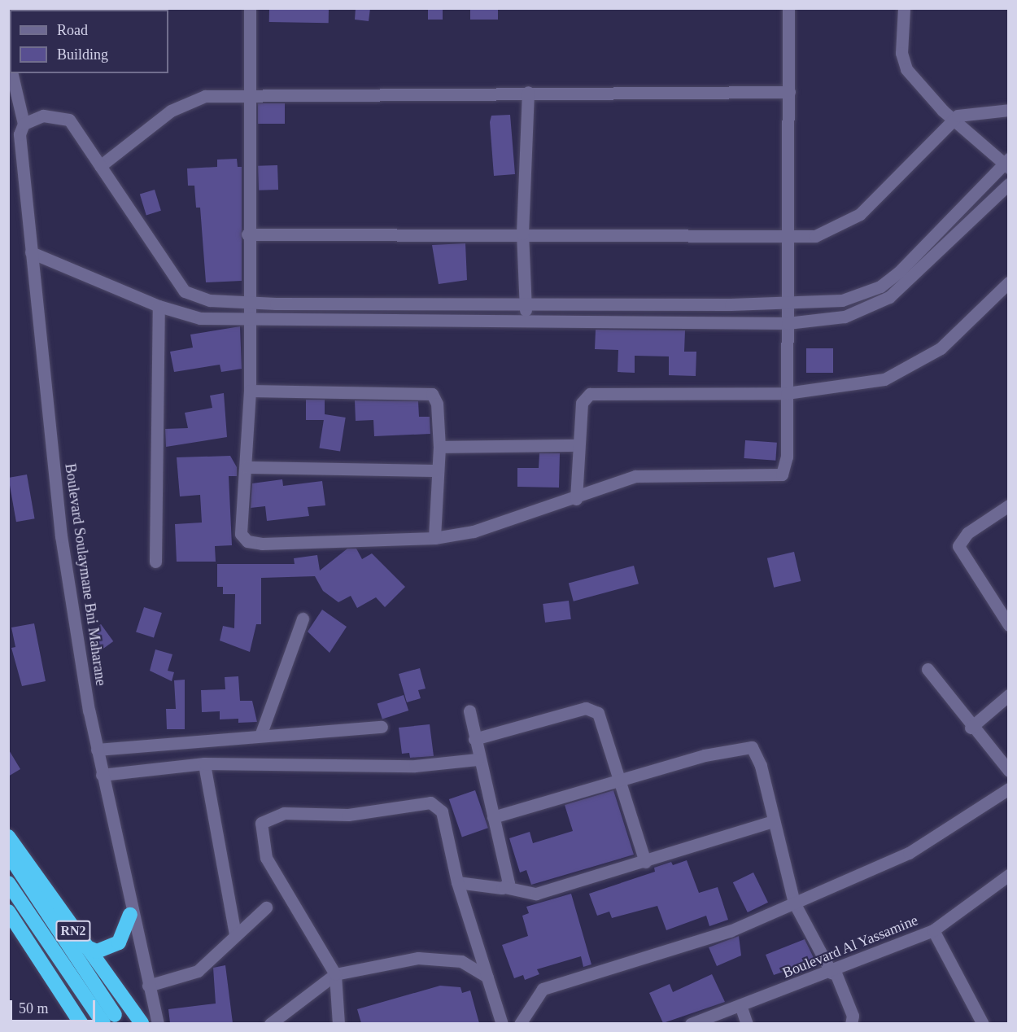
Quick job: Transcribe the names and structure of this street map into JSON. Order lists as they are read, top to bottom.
{
  "streets": {
    "highway": ["RN2"],
    "street": ["Boulevard Soulaymane Bni Maharane", "Boulevard Al Yassamine"]
  },
  "crossings": [
    ["Boulevard Soulaymane Bni Maharane", "RN2"]
  ],
  "legend": ["Road", "Building"],
  "scale_bar": "50 m"
}
